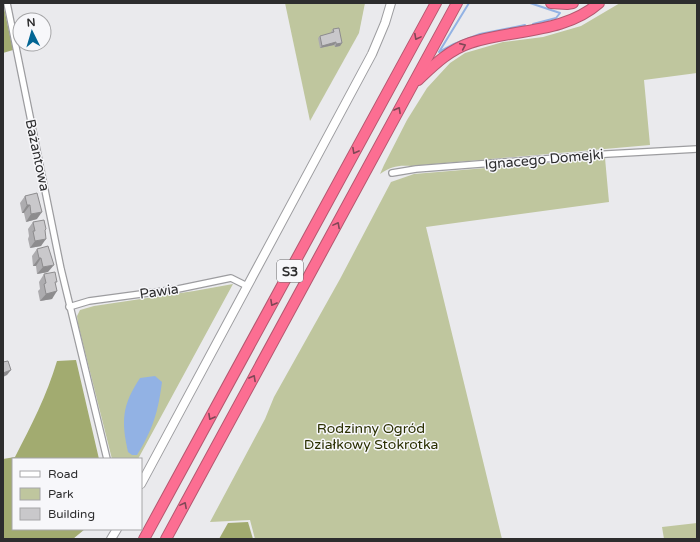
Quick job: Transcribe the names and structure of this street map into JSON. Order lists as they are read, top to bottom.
{
  "streets": {
    "highway": ["S3"],
    "street": ["Bażantowa", "Ignacego Domejki", "Pawia"]
  },
  "crossings": [
    ["Bażantowa", "Pawia"]
  ],
  "parks": ["Rodzinny Ogród Działkowy Stokrotka"],
  "legend": ["Road", "Park", "Building"],
  "north": "top"
}
